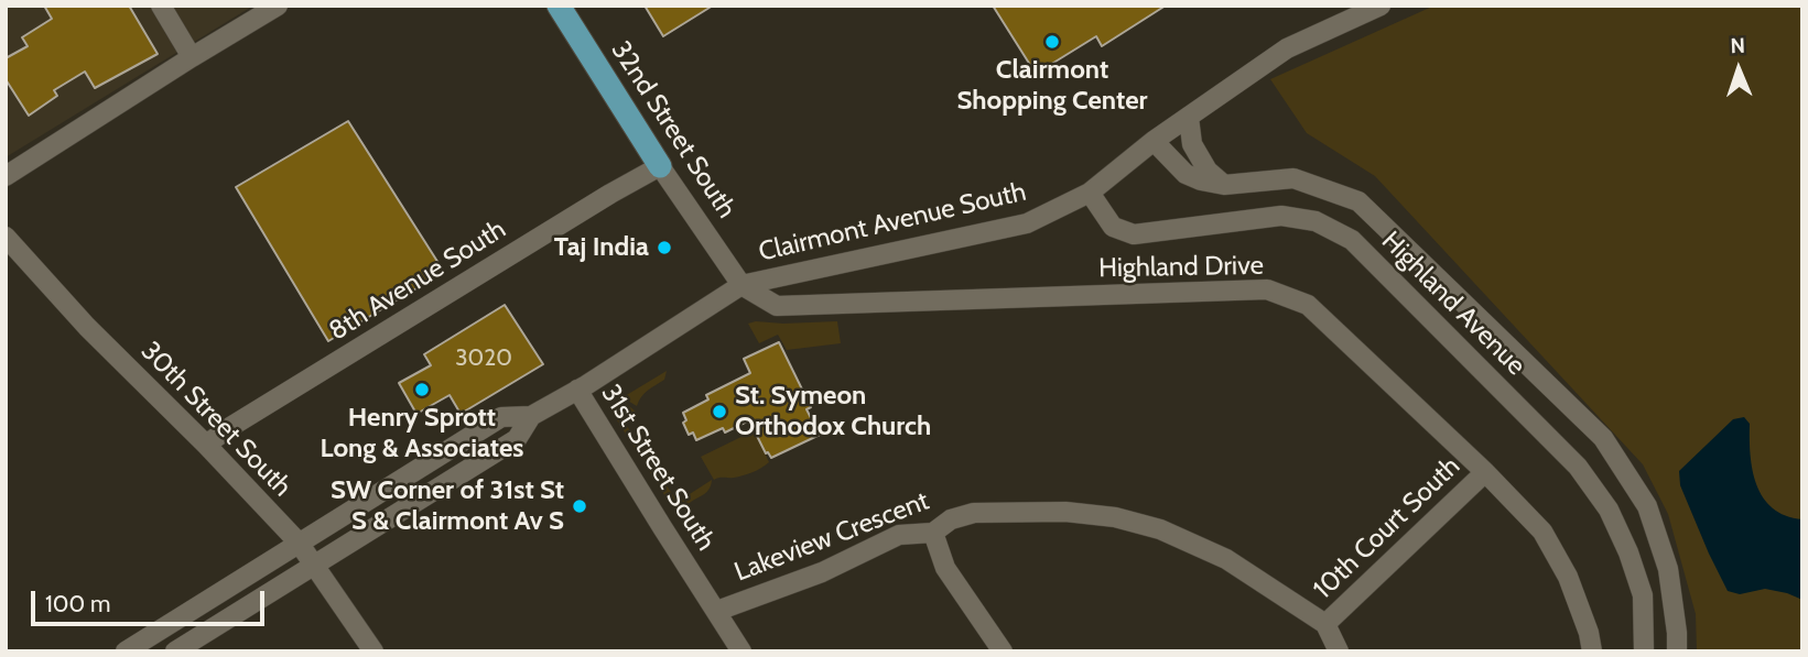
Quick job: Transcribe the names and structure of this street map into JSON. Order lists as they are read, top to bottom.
{
  "streets": {
    "main road": ["32nd Street South"],
    "street": [
      "Clairmont Avenue South",
      "Highland Drive",
      "8th Avenue South",
      "Highland Avenue",
      "30th Street South",
      "31st Street South",
      "10th Court South",
      "Lakeview Crescent"
    ]
  },
  "crossings": [
    ["32nd Street South", "Clairmont Avenue South"],
    ["32nd Street South", "Highland Drive"],
    ["32nd Street South", "8th Avenue South"],
    ["Clairmont Avenue South", "Highland Drive"],
    ["Clairmont Avenue South", "Highland Avenue"],
    ["Clairmont Avenue South", "30th Street South"],
    ["Clairmont Avenue South", "31st Street South"],
    ["Highland Drive", "10th Court South"],
    ["8th Avenue South", "30th Street South"],
    ["31st Street South", "Lakeview Crescent"],
    ["10th Court South", "Lakeview Crescent"]
  ],
  "places": [
    "Clairmont Shopping Center",
    "Taj India",
    "Henry Sprott Long & Associates",
    "St. Symeon Orthodox Church",
    "SW Corner of 31st St S & Clairmont Av S"
  ],
  "house_numbers": ["3020"],
  "scale_bar": "100 m",
  "north": "top"
}
